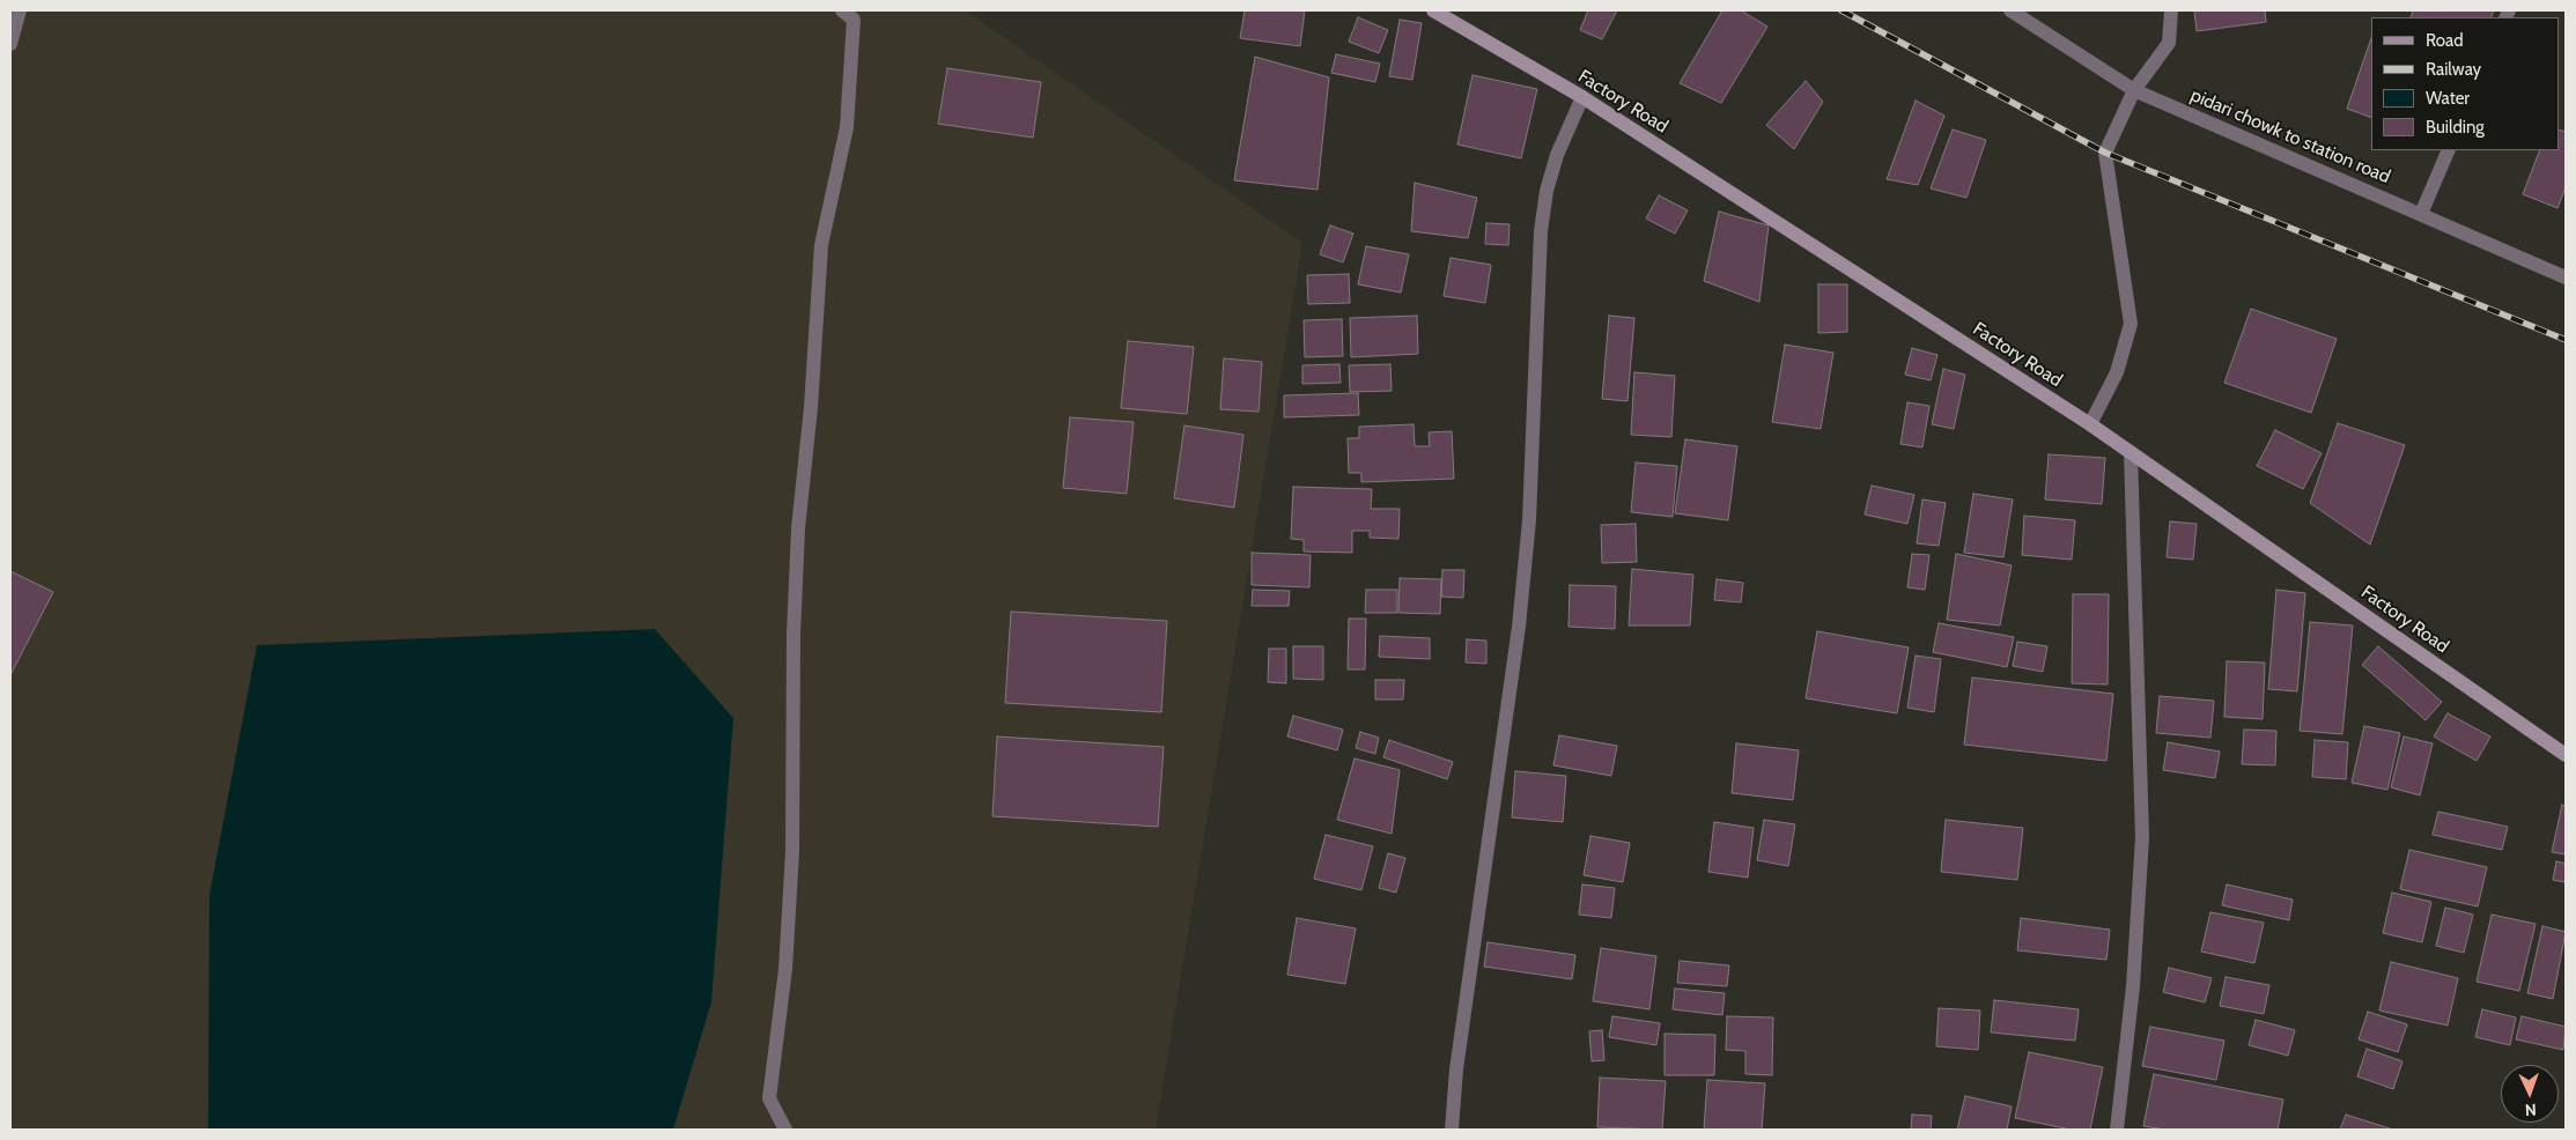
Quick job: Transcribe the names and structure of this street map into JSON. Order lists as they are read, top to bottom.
{
  "streets": {
    "main road": ["Factory Road"],
    "street": ["pidari chowk to station road"]
  },
  "legend": [
    "Road",
    "Railway",
    "Water",
    "Building"
  ],
  "north": "bottom"
}
